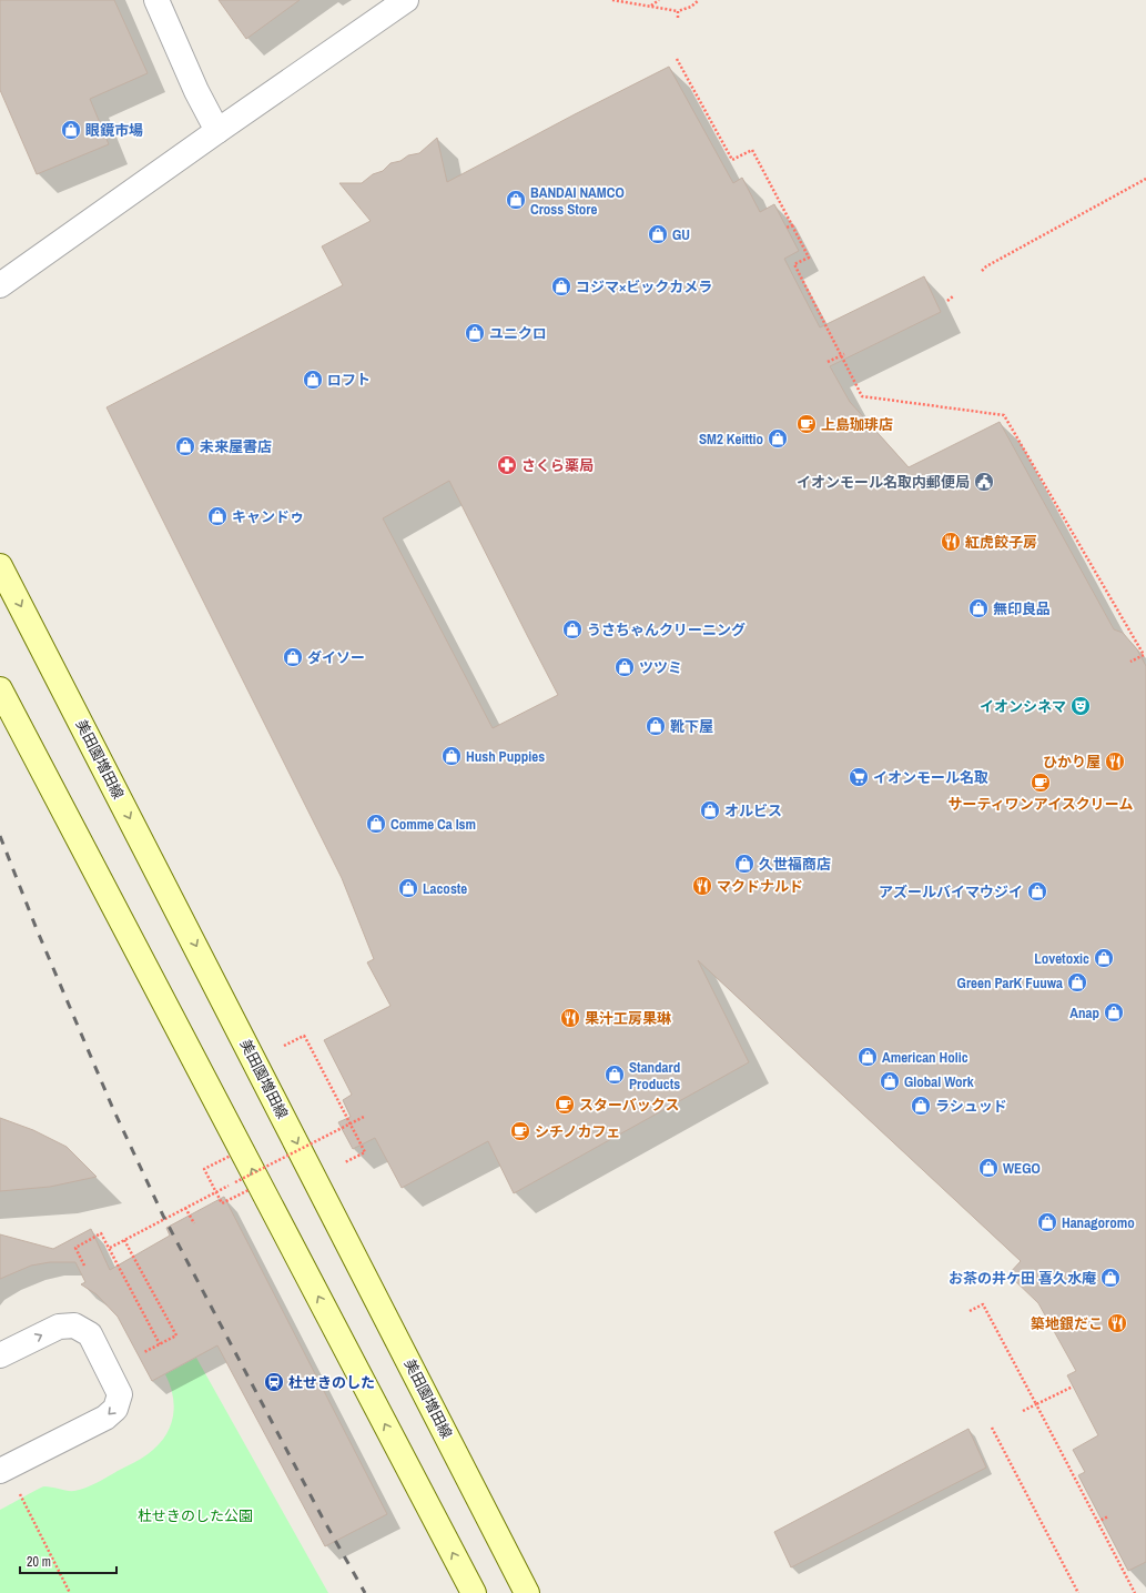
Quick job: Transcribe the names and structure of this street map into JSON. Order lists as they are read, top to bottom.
{
  "streets": {
    "main road": ["美田園増田線"]
  },
  "parks": ["杜せきのした公園"],
  "places": {
    "shop": [
      "眼鏡市場",
      "BANDAI NAMCO Cross Store",
      "GU",
      "コジマ×ビックカメラ",
      "ユニクロ",
      "ロフト",
      "SM2 Keittio",
      "未来屋書店",
      "キャンドゥ",
      "無印良品",
      "うさちゃんクリーニング",
      "ダイソー",
      "ツツミ",
      "靴下屋",
      "Hush Puppies",
      "オルビス",
      "Comme Ca Ism",
      "久世福商店",
      "Lacoste",
      "アズールバイマウジイ",
      "Lovetoxic",
      "Green ParK Fuuwa",
      "Anap",
      "American Holic",
      "Standard Products",
      "Global Work",
      "ラシュッド",
      "WEGO",
      "Hanagoromo",
      "お茶の井ケ田 喜久水庵"
    ],
    "cafe": [
      "上島珈琲店",
      "サーティワンアイスクリーム",
      "スターバックス",
      "シチノカフェ"
    ],
    "pharmacy": ["さくら薬局"],
    "public building": ["イオンモール名取内郵便局"],
    "restaurant": [
      "紅虎餃子房",
      "ひかり屋",
      "マクドナルド",
      "果汁工房果琳",
      "築地銀だこ"
    ],
    "theatre": ["イオンシネマ"],
    "supermarket": ["イオンモール名取"],
    "station": ["杜せきのした"]
  },
  "scale_bar": "20 m"
}
